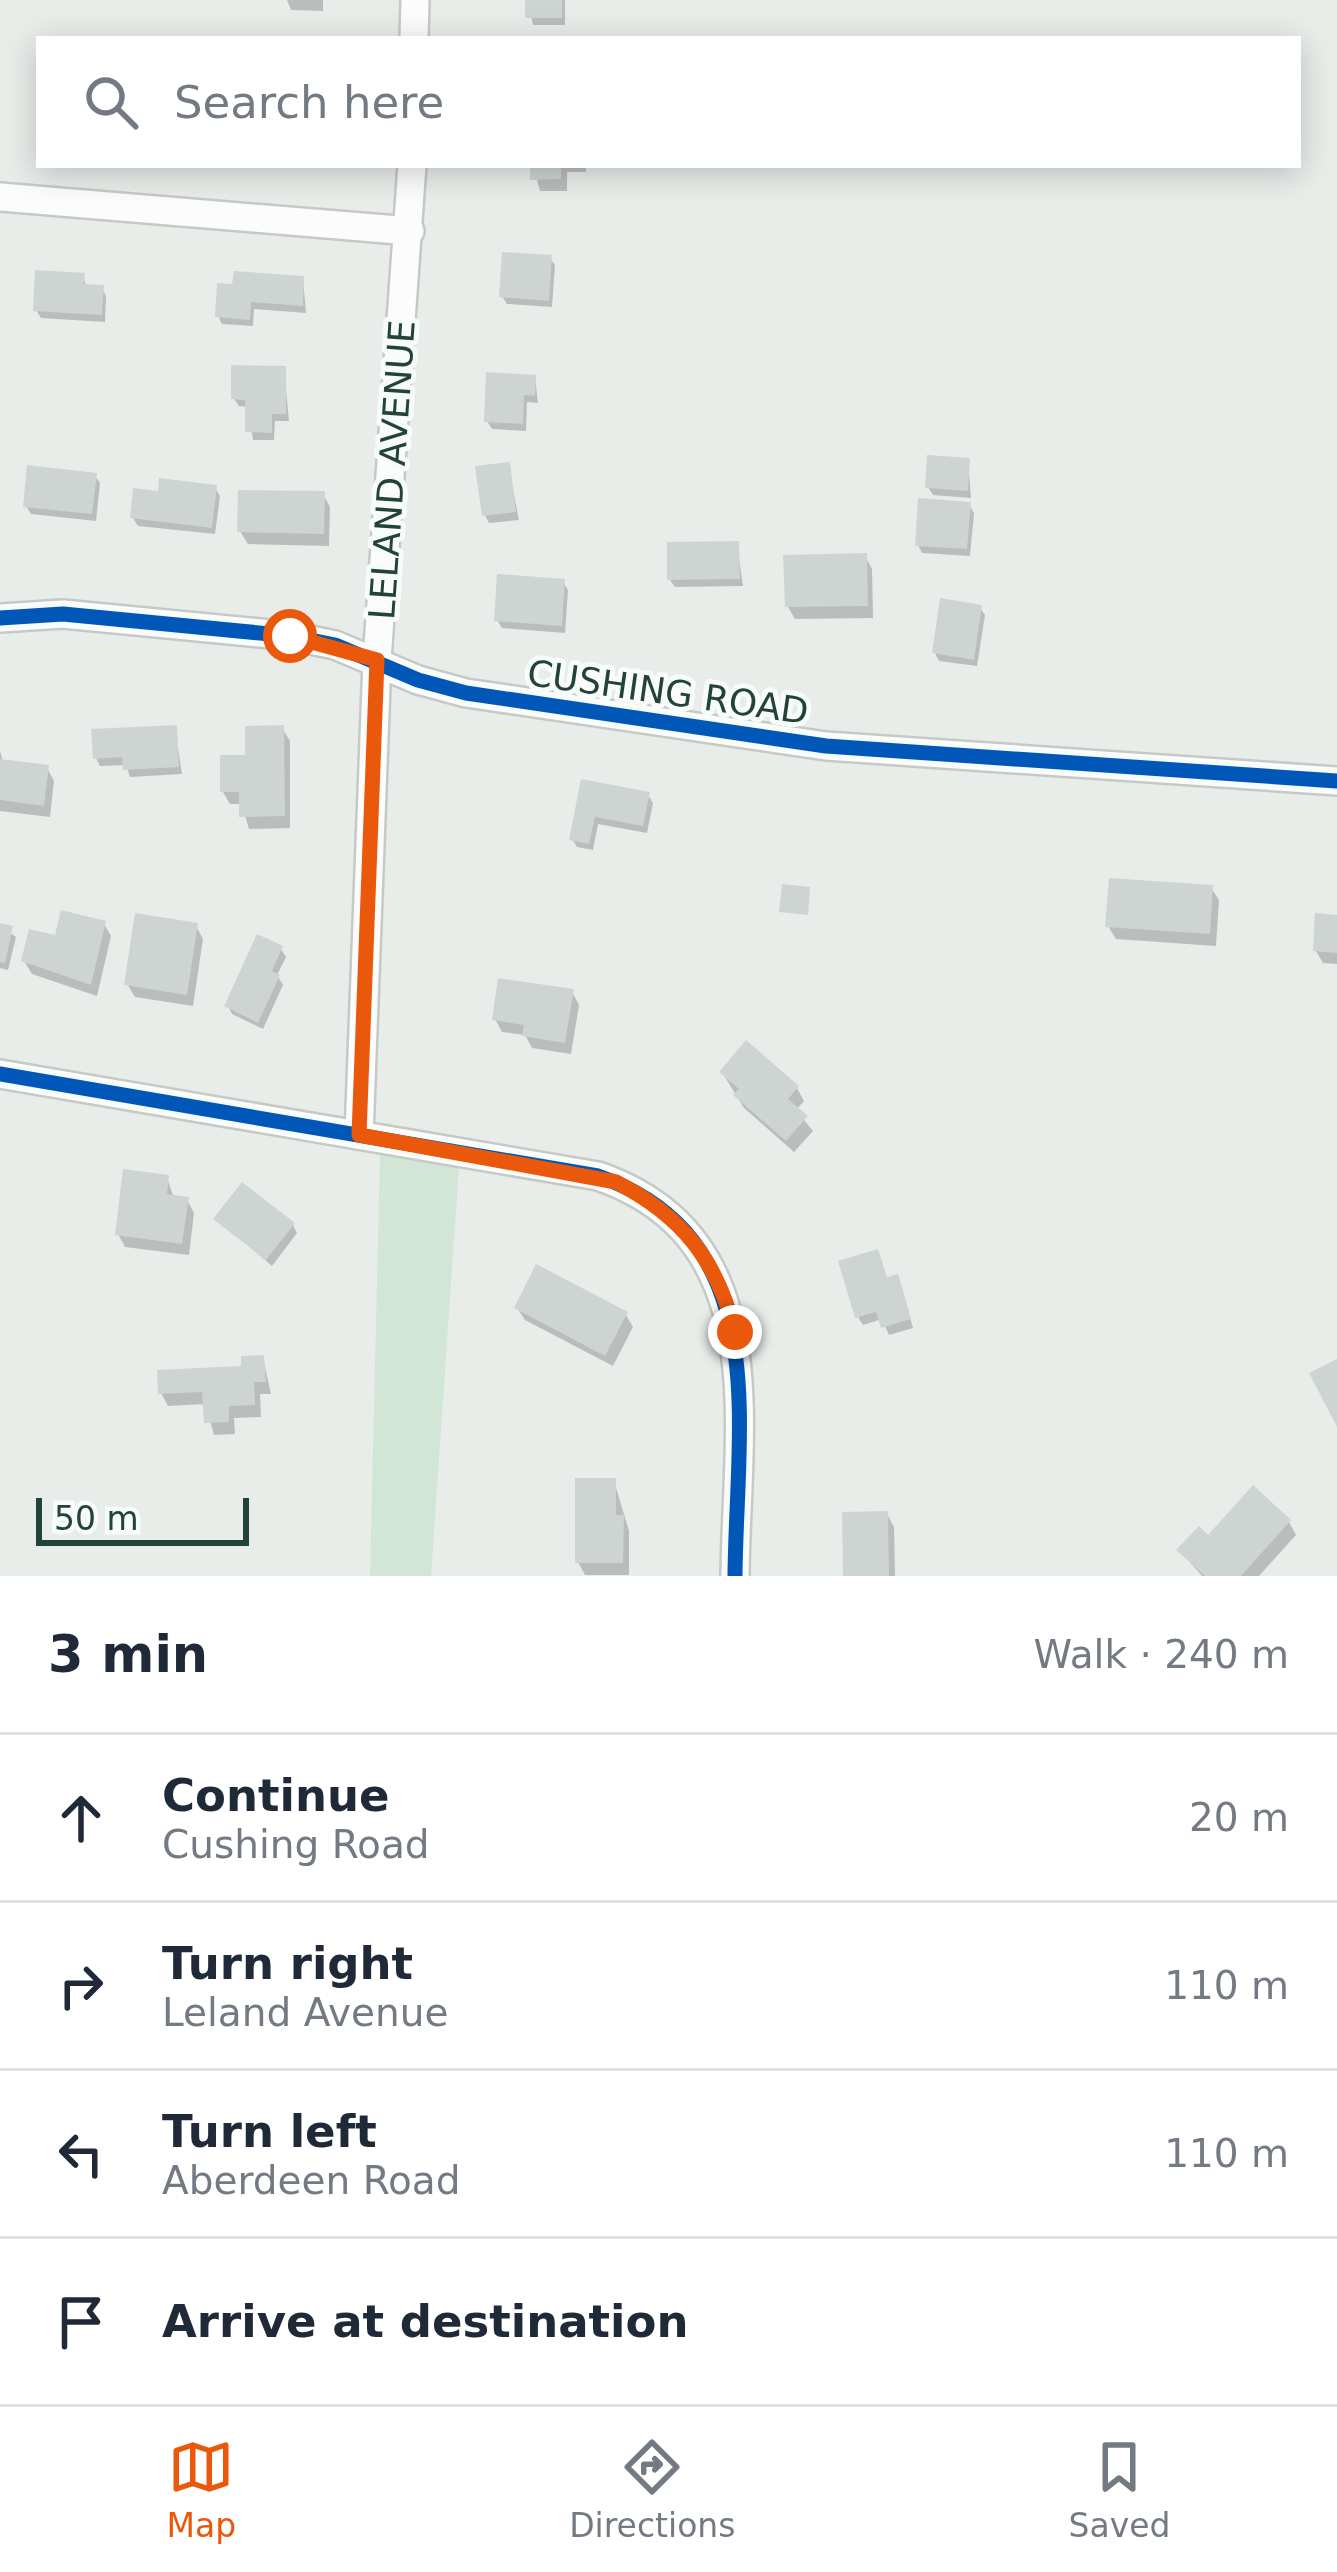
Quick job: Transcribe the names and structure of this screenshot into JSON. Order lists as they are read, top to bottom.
{
  "streets": {
    "street": ["LELAND AVENUE", "CUSHING ROAD"]
  },
  "crossings": [
    ["LELAND AVENUE", "CUSHING ROAD"]
  ],
  "scale_bar": "50 m",
  "page": {
    "search": "Search here",
    "scale": "50 m",
    "heading": ["3 min", "Walk · 240 m"],
    "list": [
      ["Continue", "Cushing Road", "20 m"],
      ["Turn right", "Leland Avenue", "110 m"],
      ["Turn left", "Aberdeen Road", "110 m"],
      "Arrive at destination"
    ],
    "nav": ["Map", "Directions", "Saved"]
  }
}
